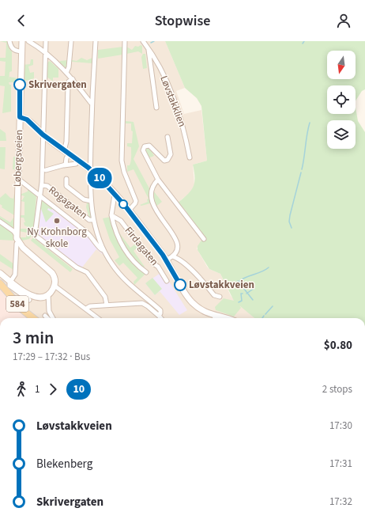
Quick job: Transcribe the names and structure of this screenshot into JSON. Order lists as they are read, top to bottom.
{
  "streets": {
    "main road": ["584"],
    "street": [
      "Løvstakklien",
      "Løbergsveien",
      "Rogagaten",
      "Firdagaten"
    ]
  },
  "places": ["Skrivergaten", "Ny Krohnborg skole", "Løvstakkveien"],
  "lines": ["bus line 10"],
  "north": "bottom",
  "page": {
    "header": "Stopwise",
    "on_map": "10",
    "heading": ["3 min", "17:29 – 17:32 · Bus", "$0.80"],
    "legs": ["1", "10", "2 stops"],
    "list": [
      {
        "name": "Løvstakkveien",
        "value": "17:30"
      },
      {
        "name": "Blekenberg",
        "value": "17:31"
      },
      {
        "name": "Skrivergaten",
        "value": "17:32"
      }
    ]
  }
}
